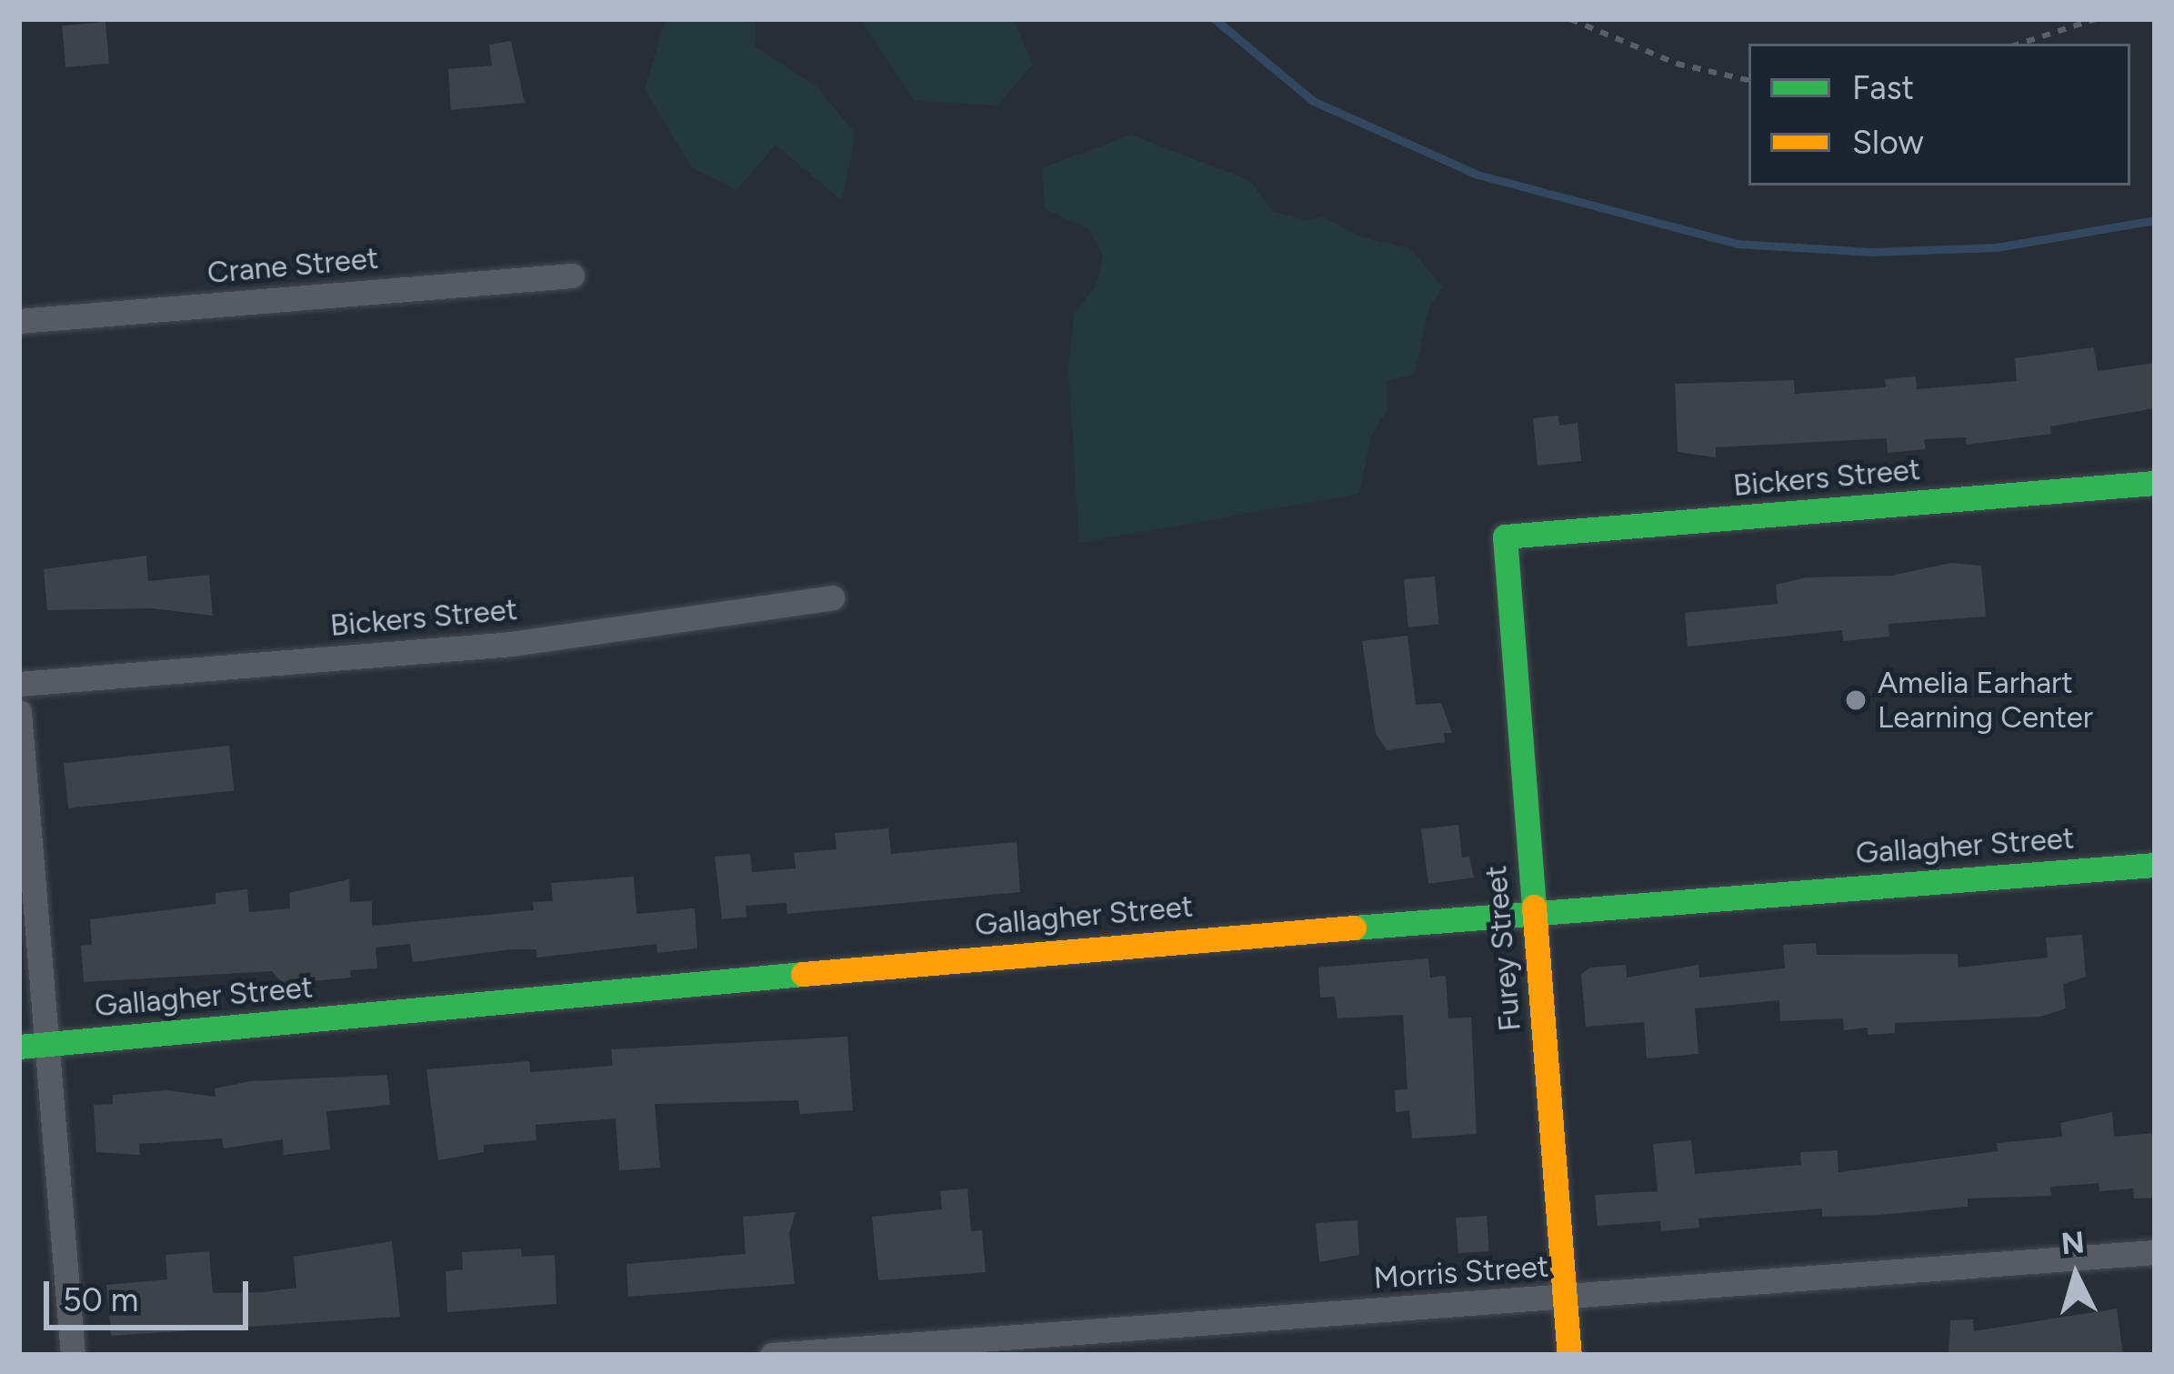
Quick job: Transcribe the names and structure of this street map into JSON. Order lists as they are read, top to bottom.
{
  "streets": {
    "street": [
      "Crane Street",
      "Bickers Street",
      "Gallagher Street",
      "Furey Street",
      "Morris Street"
    ]
  },
  "crossings": [
    ["Bickers Street", "Furey Street"],
    ["Gallagher Street", "Furey Street"],
    ["Furey Street", "Morris Street"]
  ],
  "places": ["Amelia Earhart Learning Center"],
  "legend": ["Fast", "Slow"],
  "scale_bar": "50 m",
  "north": "top"
}
